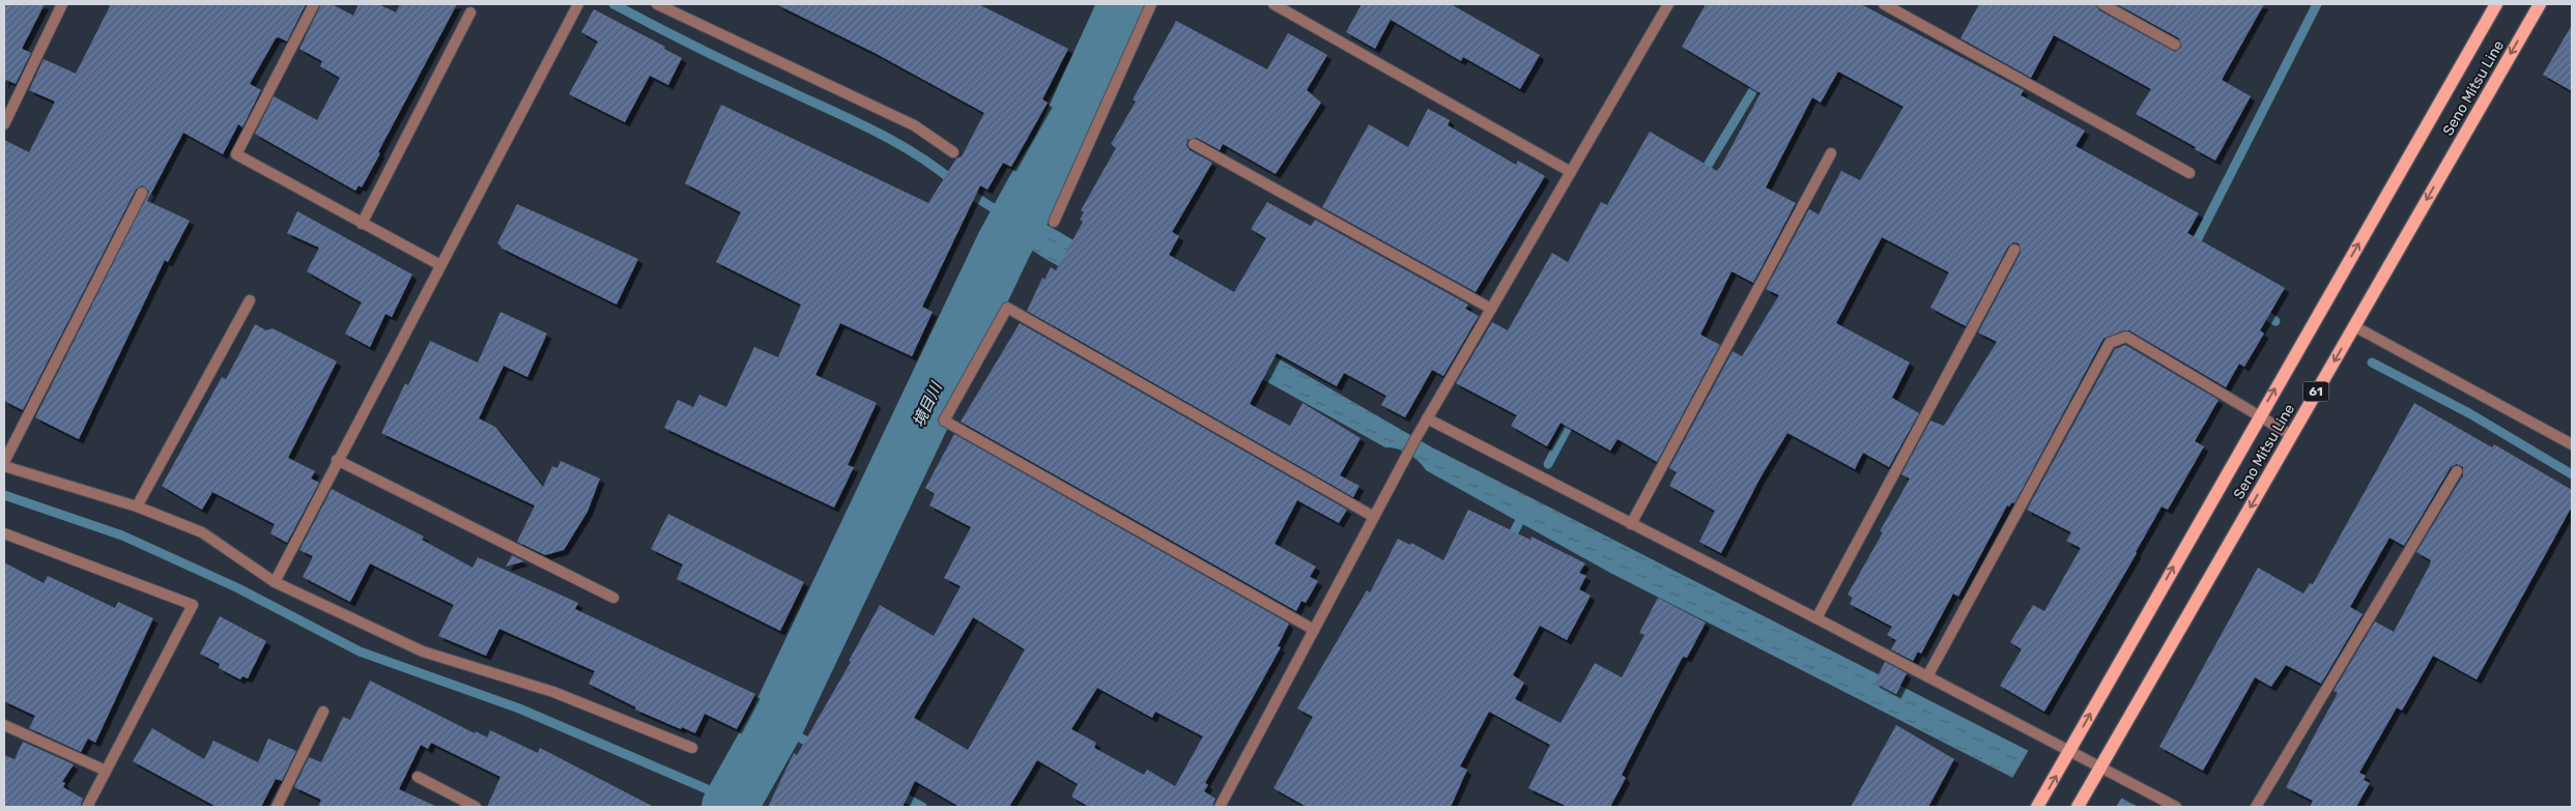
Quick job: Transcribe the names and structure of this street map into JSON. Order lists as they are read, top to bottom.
{
  "streets": {
    "main road": ["Seno Mitsu Line", "61"]
  },
  "water": ["境目川"]
}
